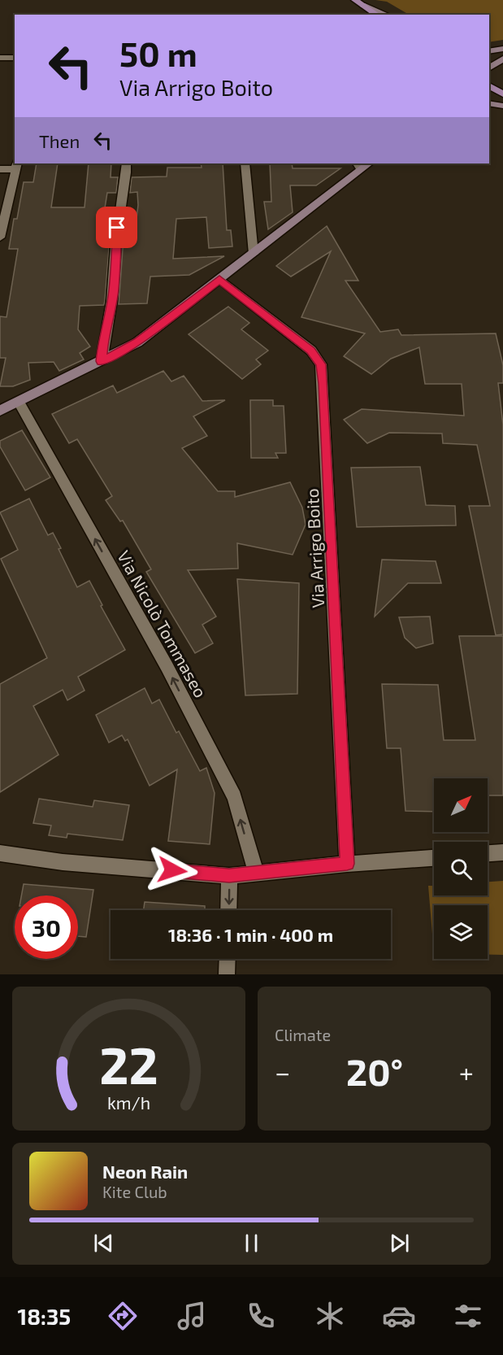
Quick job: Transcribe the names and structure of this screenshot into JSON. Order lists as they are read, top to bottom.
{
  "streets": {
    "street": ["Via Arrigo Boito", "Via Nicolò Tommaseo"]
  },
  "one_way": ["Via Nicolò Tommaseo"],
  "north": "top right",
  "page": {
    "turn": ["50 m", "Via Arrigo Boito"],
    "then": "Then",
    "limit": "30",
    "trip": "18:36 · 1 min · 400 m",
    "tile": "Climate",
    "heat": ["−", "20°", "+"],
    "song": ["Neon Rain", "Kite Club"],
    "tabs": "18:35",
    "gauge": ["22", "km/h"]
  }
}
